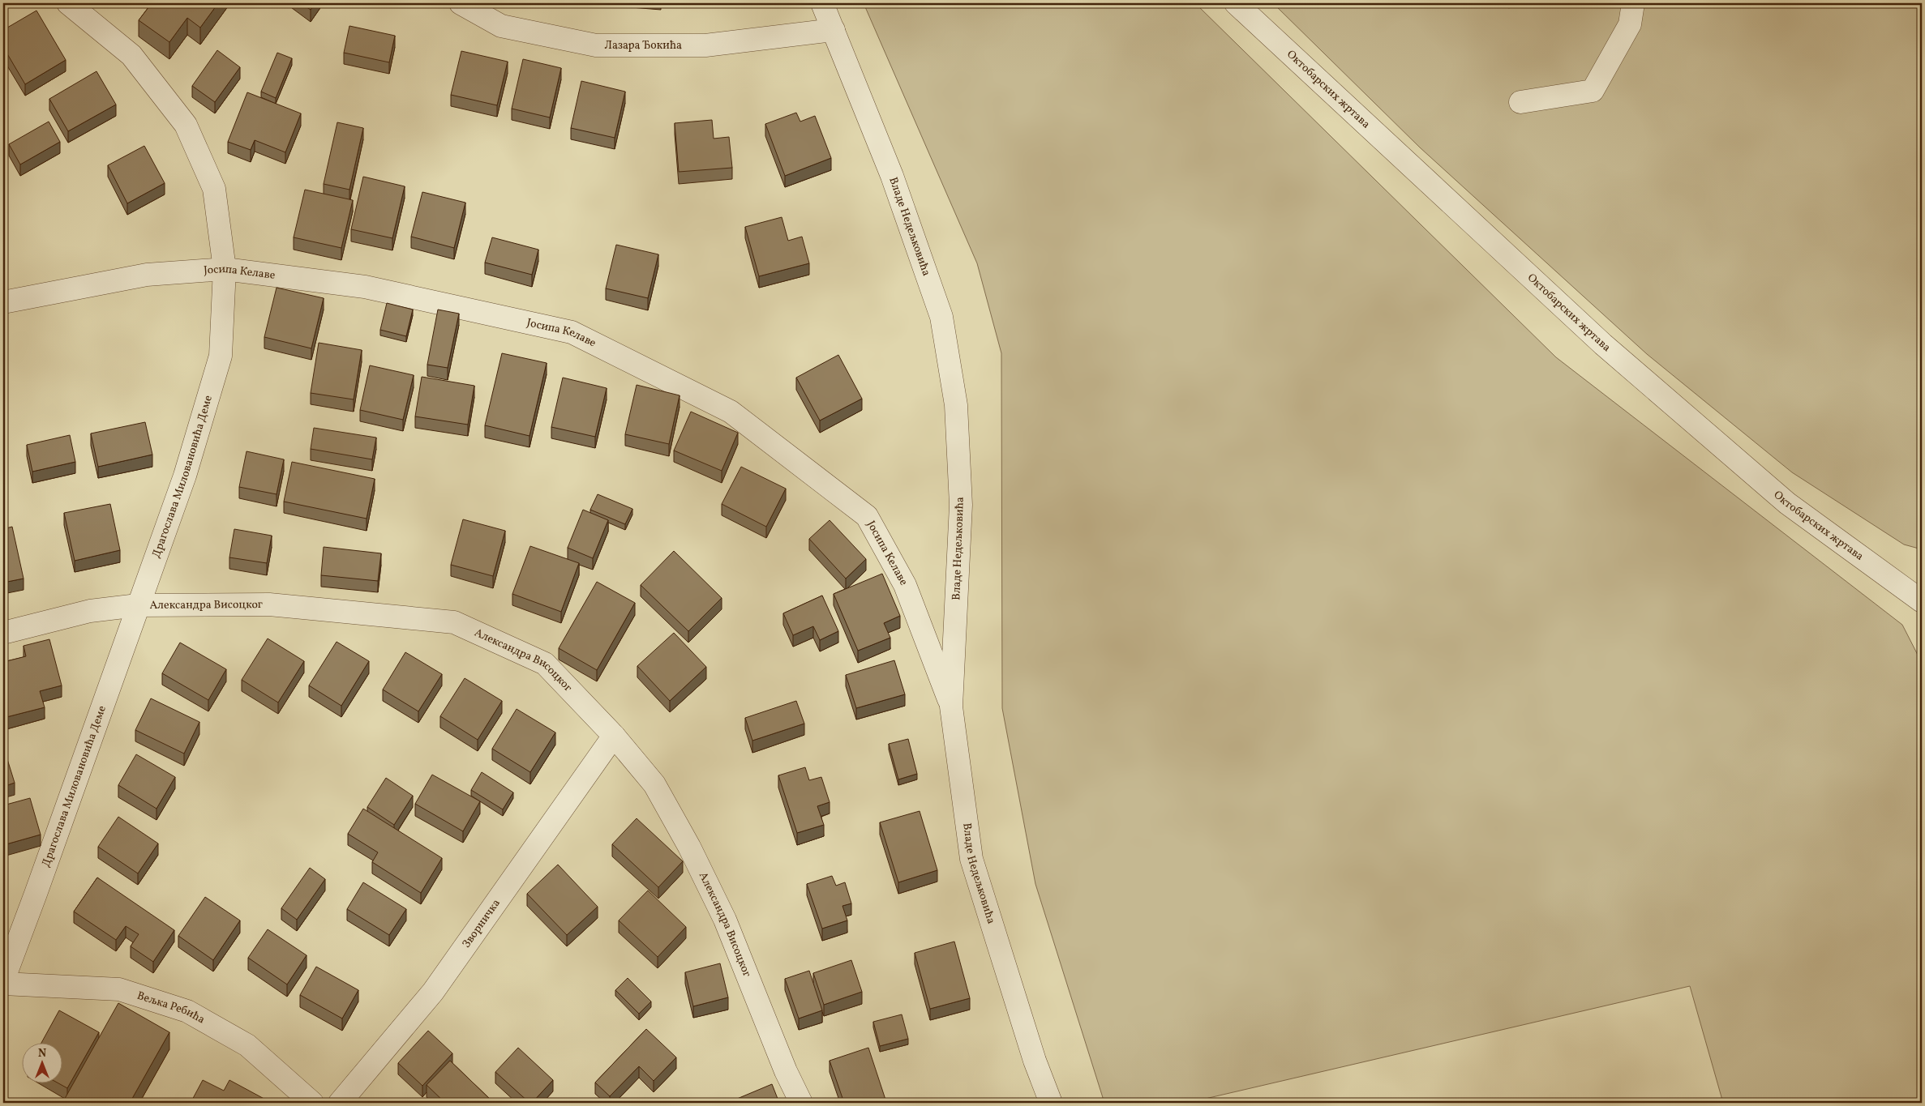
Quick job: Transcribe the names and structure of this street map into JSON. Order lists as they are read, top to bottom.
{
  "streets": {
    "street": [
      "Лазара Ђокића",
      "Октобарских жртава",
      "Владе Недељковића",
      "Јосипа Келаве",
      "Драгослава Миловановића Деме",
      "Александра Висоцког",
      "Зворничка",
      "Вељка Ребића"
    ]
  },
  "crossings": [
    ["Лазара Ђокића", "Владе Недељковића"],
    ["Владе Недељковића", "Јосипа Келаве"],
    ["Јосипа Келаве", "Драгослава Миловановића Деме"],
    ["Драгослава Миловановића Деме", "Александра Висоцког"],
    ["Александра Висоцког", "Зворничка"]
  ],
  "north": "top"
}
